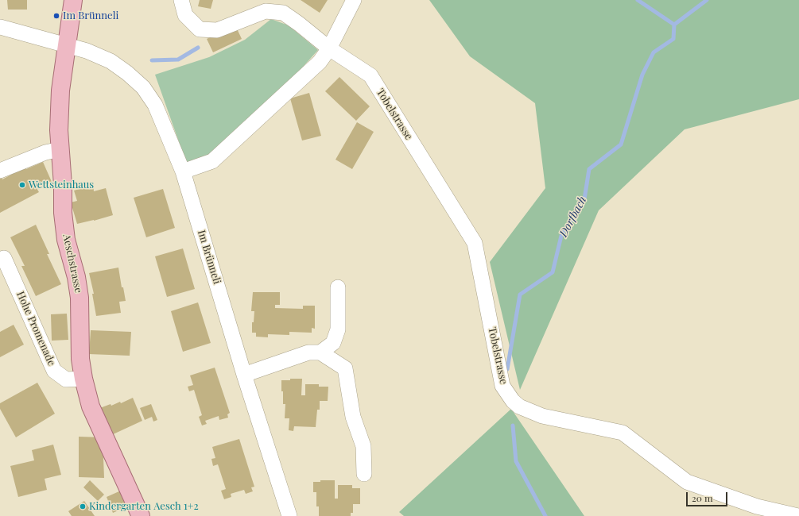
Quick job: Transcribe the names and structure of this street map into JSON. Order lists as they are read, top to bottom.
{
  "streets": {
    "main road": ["Aeschstrasse"],
    "street": ["Tobelstrasse", "Im Brünneli", "Hohe Promenade"]
  },
  "crossings": [
    ["Im Brünneli", "Aeschstrasse"],
    ["Aeschstrasse", "Hohe Promenade"]
  ],
  "water": ["Dorfbach"],
  "places": ["Im Brünneli", "Wettsteinhaus", "Kindergarten Aesch 1+2"],
  "scale_bar": "20 m"
}
